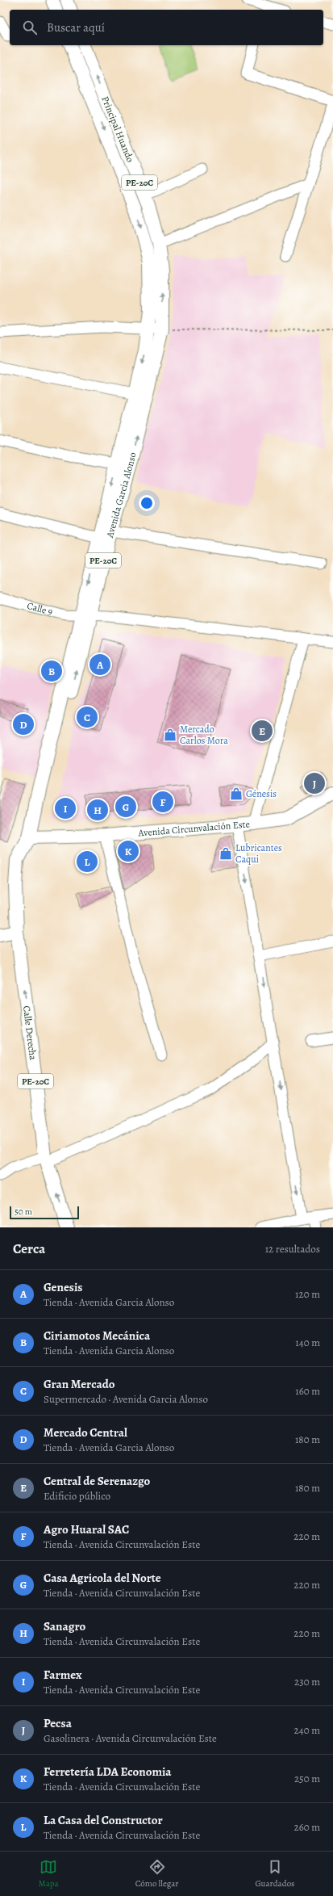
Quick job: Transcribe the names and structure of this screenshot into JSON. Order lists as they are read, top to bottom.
{
  "streets": {
    "main road": [
      "Principal Huando",
      "PE-20C",
      "Avenida Garcia Alonso",
      "Avenida Circunvalación Este",
      "Calle Derecha"
    ],
    "street": ["Calle 9"]
  },
  "crossings": [
    ["Principal Huando", "Avenida Garcia Alonso"],
    ["Avenida Garcia Alonso", "Calle 9"],
    ["Avenida Garcia Alonso", "Avenida Circunvalación Este"],
    ["Avenida Garcia Alonso", "Calle Derecha"]
  ],
  "one_way": ["Calle Derecha"],
  "places": {
    "shop": ["Mercado Carlos Mora", "Génesis", "Lubricantes Caqui"]
  },
  "scale_bar": "50 m",
  "page": {
    "search": "Buscar aquí",
    "pins": [
      "A",
      "B",
      "C",
      "D",
      "E",
      "J",
      "F",
      "G",
      "I",
      "H",
      "K",
      "L"
    ],
    "scale": "50 m",
    "heading": ["Cerca", "12 resultados"],
    "list": [
      {
        "mark": "A",
        "name": "Genesis",
        "note": "Tienda · Avenida Garcia Alonso",
        "value": "120 m"
      },
      {
        "mark": "B",
        "name": "Ciriamotos Mecánica",
        "note": "Tienda · Avenida Garcia Alonso",
        "value": "140 m"
      },
      {
        "mark": "C",
        "name": "Gran Mercado",
        "note": "Supermercado · Avenida Garcia Alonso",
        "value": "160 m"
      },
      {
        "mark": "D",
        "name": "Mercado Central",
        "note": "Tienda · Avenida Garcia Alonso",
        "value": "180 m"
      },
      {
        "mark": "E",
        "name": "Central de Serenazgo",
        "note": "Edificio público",
        "value": "180 m"
      },
      {
        "mark": "F",
        "name": "Agro Huaral SAC",
        "note": "Tienda · Avenida Circunvalación Este",
        "value": "220 m"
      },
      {
        "mark": "G",
        "name": "Casa Agricola del Norte",
        "note": "Tienda · Avenida Circunvalación Este",
        "value": "220 m"
      },
      {
        "mark": "H",
        "name": "Sanagro",
        "note": "Tienda · Avenida Circunvalación Este",
        "value": "220 m"
      },
      {
        "mark": "I",
        "name": "Farmex",
        "note": "Tienda · Avenida Circunvalación Este",
        "value": "230 m"
      },
      {
        "mark": "J",
        "name": "Pecsa",
        "note": "Gasolinera · Avenida Circunvalación Este",
        "value": "240 m"
      },
      {
        "mark": "K",
        "name": "Ferretería LDA Economia",
        "note": "Tienda · Avenida Circunvalación Este",
        "value": "250 m"
      },
      {
        "mark": "L",
        "name": "La Casa del Constructor",
        "note": "Tienda · Avenida Circunvalación Este",
        "value": "260 m"
      }
    ],
    "nav": ["Mapa", "Cómo llegar", "Guardados"]
  }
}
